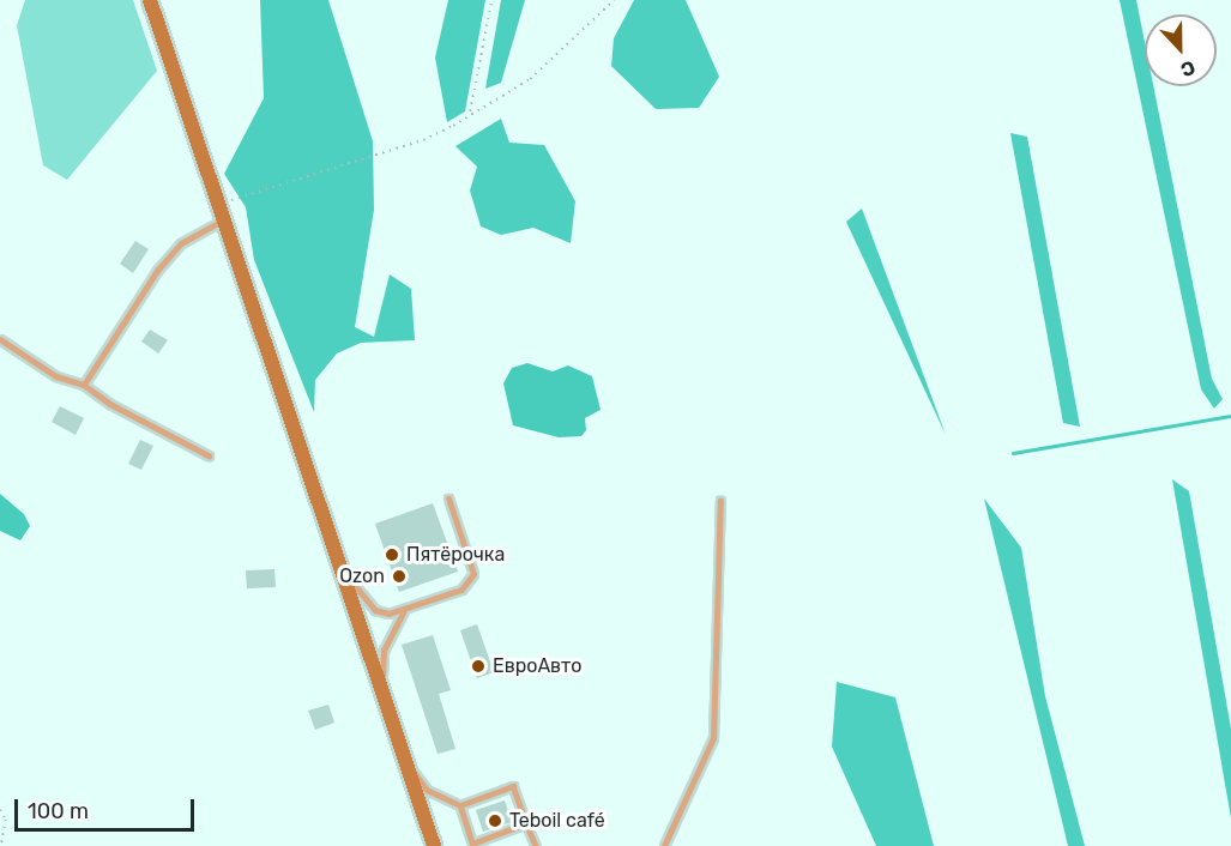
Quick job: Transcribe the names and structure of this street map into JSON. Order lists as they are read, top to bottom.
{
  "places": [
    "Пятёрочка",
    "Ozon",
    "ЕвроАвто",
    "Teboil café"
  ],
  "scale_bar": "100 m",
  "north": "bottom"
}
